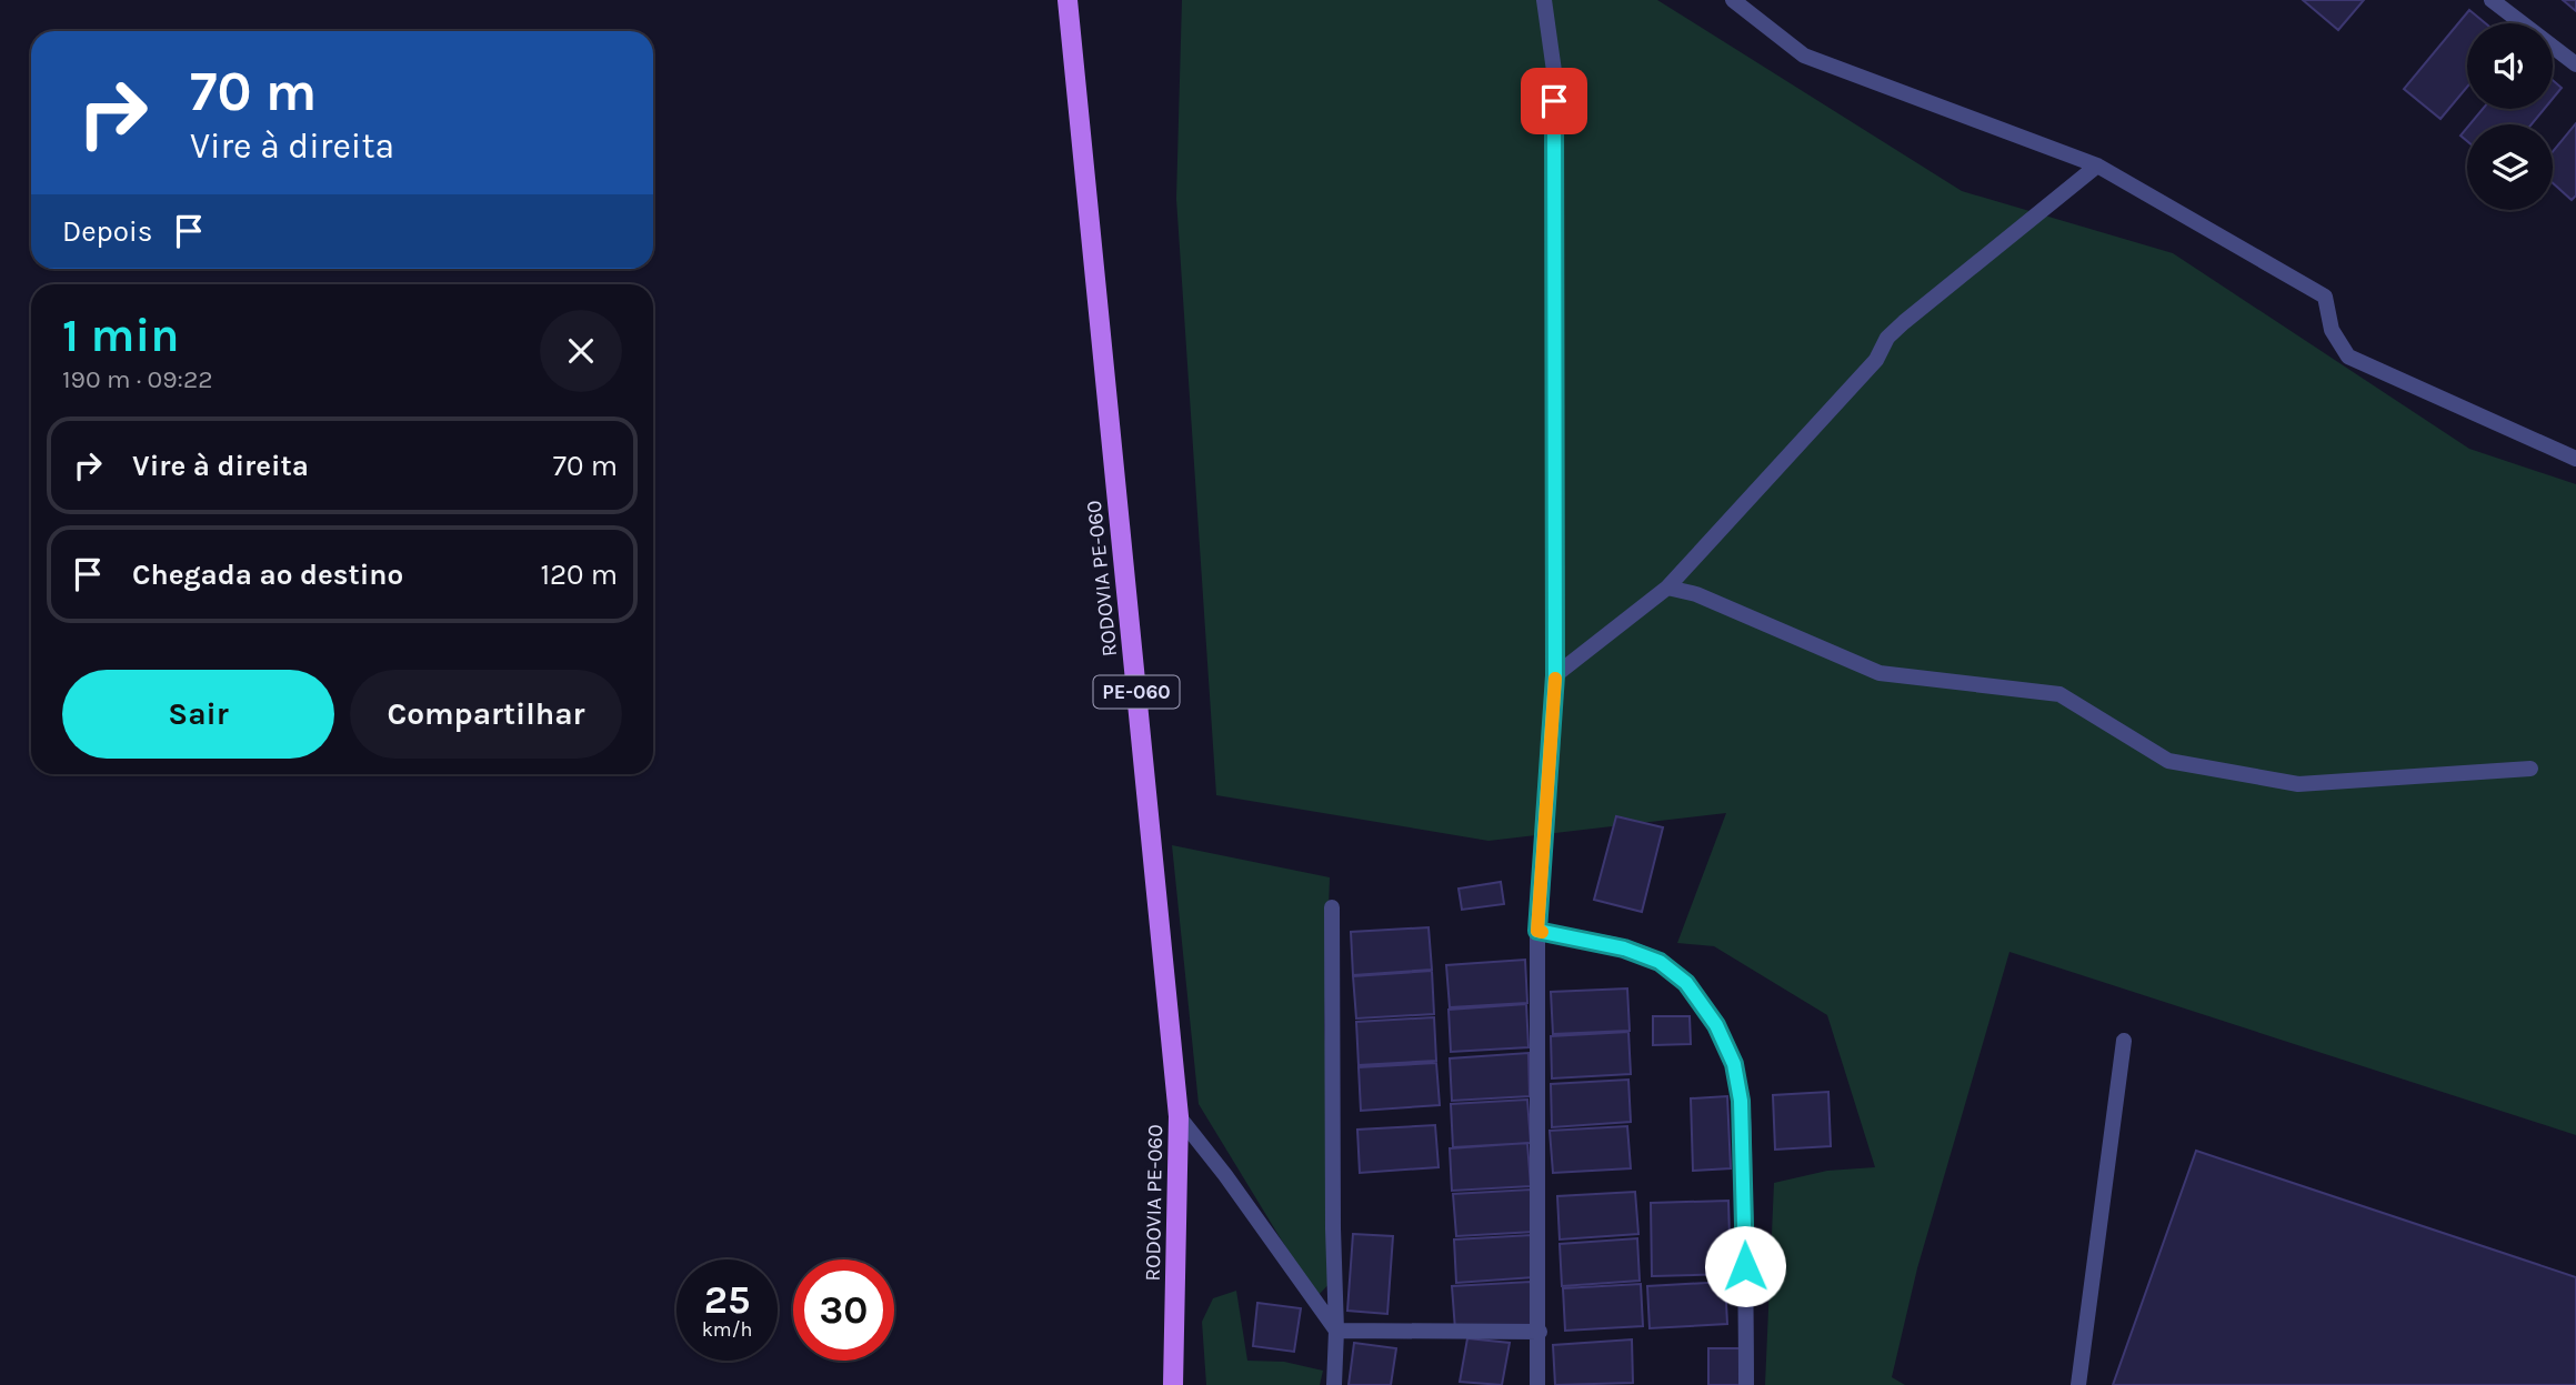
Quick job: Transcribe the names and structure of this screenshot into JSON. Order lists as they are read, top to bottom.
{
  "streets": {
    "main road": ["RODOVIA PE-060", "PE-060"]
  },
  "page": {
    "turn": ["70 m", "Vire à direita"],
    "then": "Depois",
    "heading": ["1 min", "190 m · 09:22"],
    "list": [
      {
        "name": "Vire à direita",
        "value": "70 m"
      },
      {
        "name": "Chegada ao destino",
        "value": "120 m"
      }
    ],
    "buttons": ["Sair", "Compartilhar"],
    "speed": "25 km/h",
    "limit": "30"
  }
}
